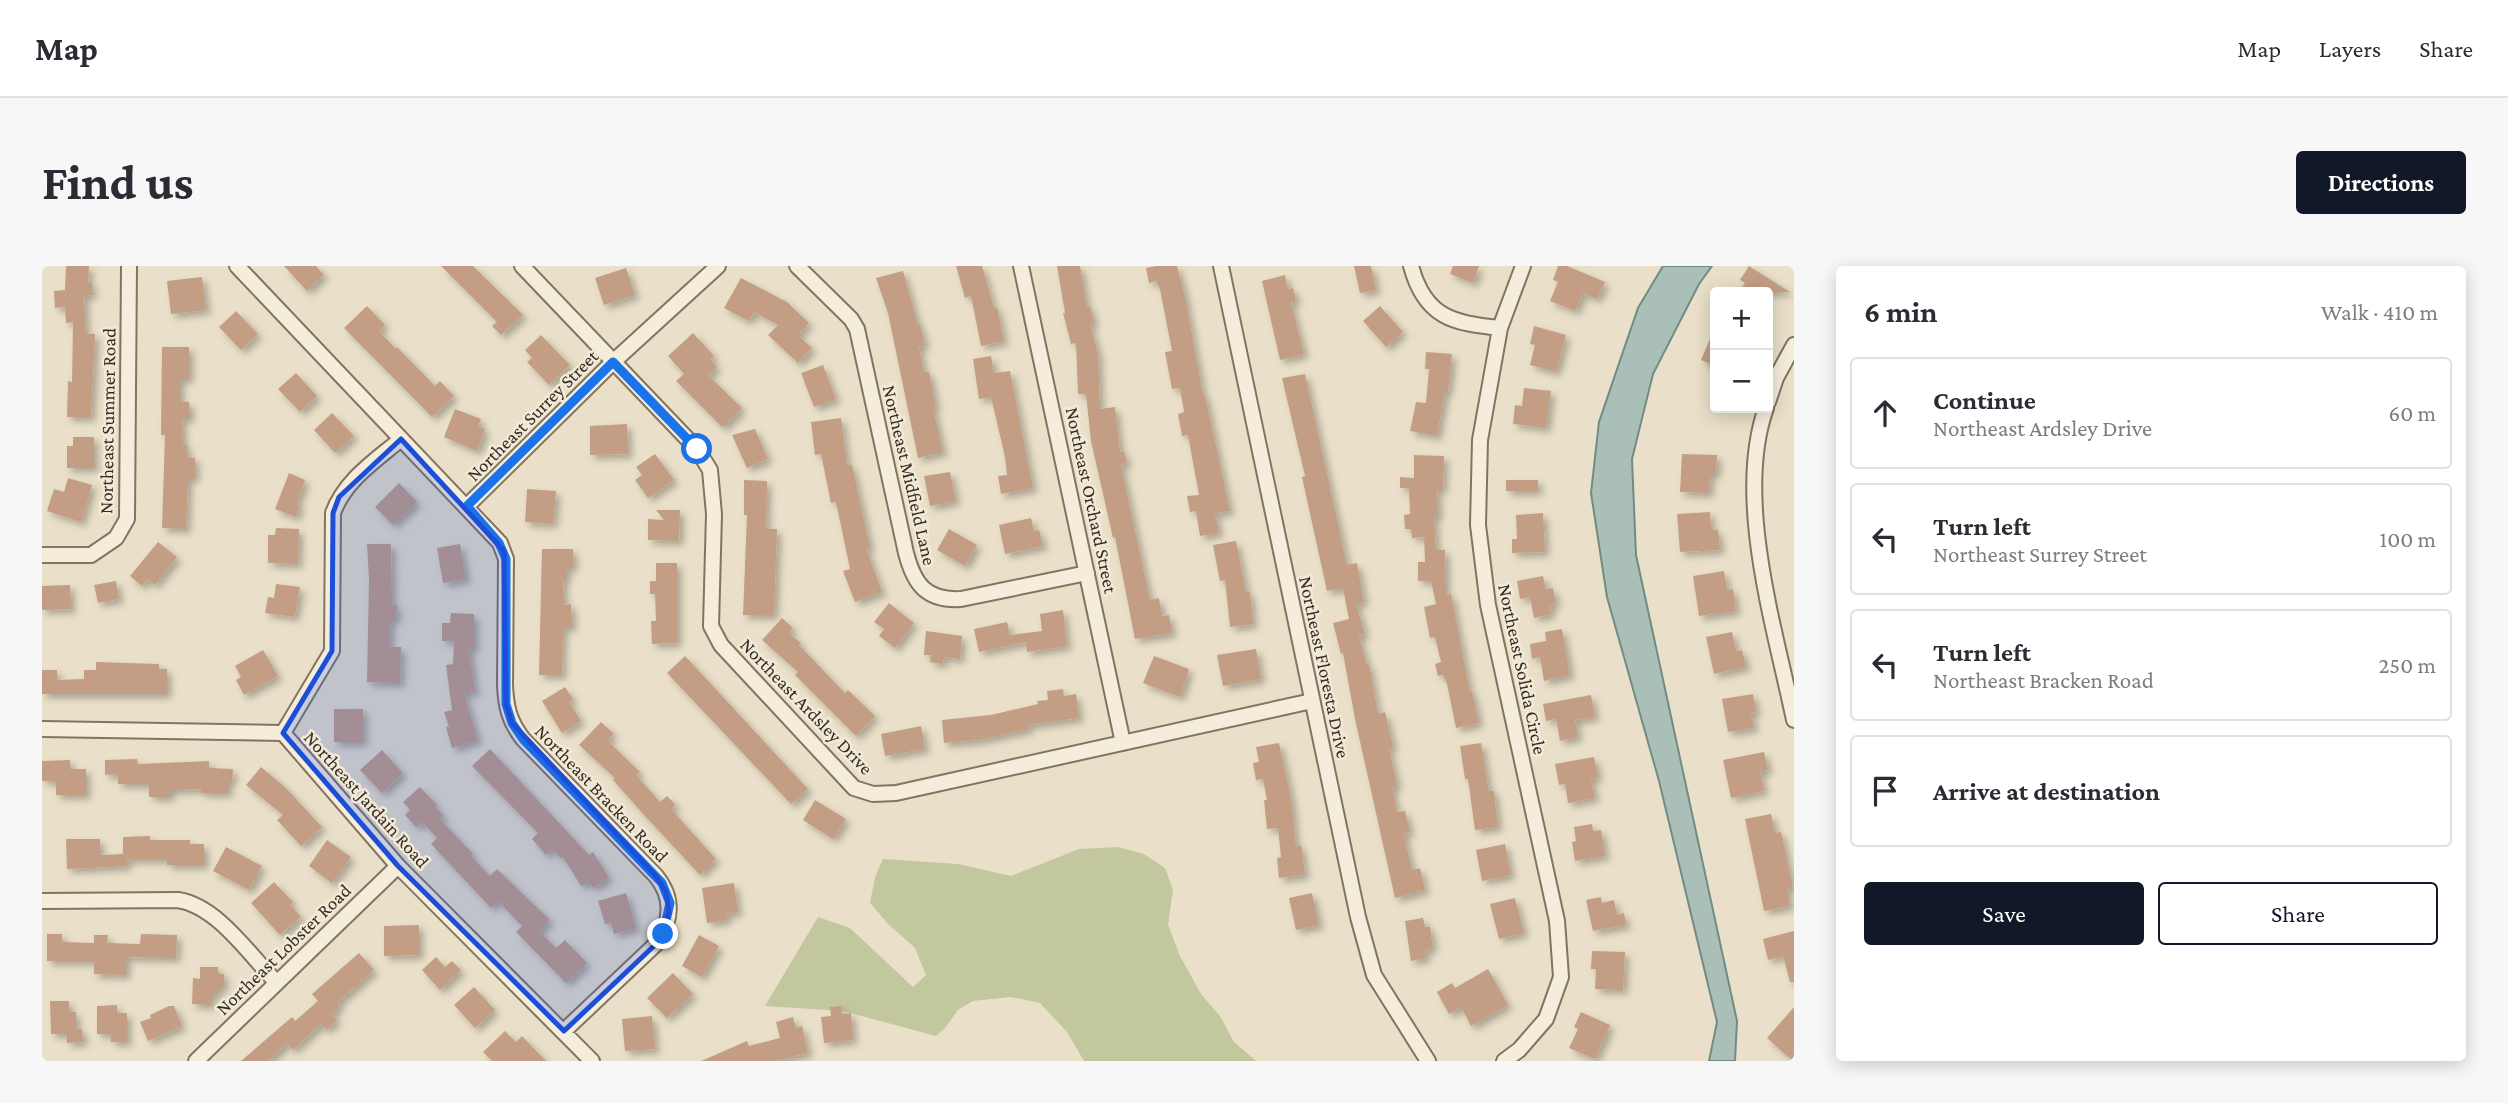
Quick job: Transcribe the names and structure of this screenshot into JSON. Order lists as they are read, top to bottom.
{
  "streets": {
    "street": [
      "Northeast Surrey Street",
      "Northeast Summer Road",
      "Northeast Midfield Lane",
      "Northeast Orchard Street",
      "Northeast Floresta Drive",
      "Northeast Solida Circle",
      "Northeast Ardsley Drive",
      "Northeast Bracken Road",
      "Northeast Jardain Road",
      "Northeast Lobster Road"
    ]
  },
  "crossings": [
    ["Northeast Surrey Street", "Northeast Ardsley Drive"],
    ["Northeast Surrey Street", "Northeast Bracken Road"],
    ["Northeast Midfield Lane", "Northeast Orchard Street"],
    ["Northeast Orchard Street", "Northeast Ardsley Drive"],
    ["Northeast Floresta Drive", "Northeast Ardsley Drive"],
    ["Northeast Bracken Road", "Northeast Jardain Road"],
    ["Northeast Jardain Road", "Northeast Lobster Road"]
  ],
  "page": {
    "header": "Map",
    "nav": ["Map", "Layers", "Share"],
    "buttons": [
      "Directions",
      ["Save", "Share"]
    ],
    "title": "Find us",
    "heading": ["6 min", "Walk · 410 m"],
    "map_buttons": ["+", "−"],
    "list": [
      ["Continue", "Northeast Ardsley Drive", "60 m"],
      ["Turn left", "Northeast Surrey Street", "100 m"],
      ["Turn left", "Northeast Bracken Road", "250 m"],
      "Arrive at destination"
    ]
  }
}
